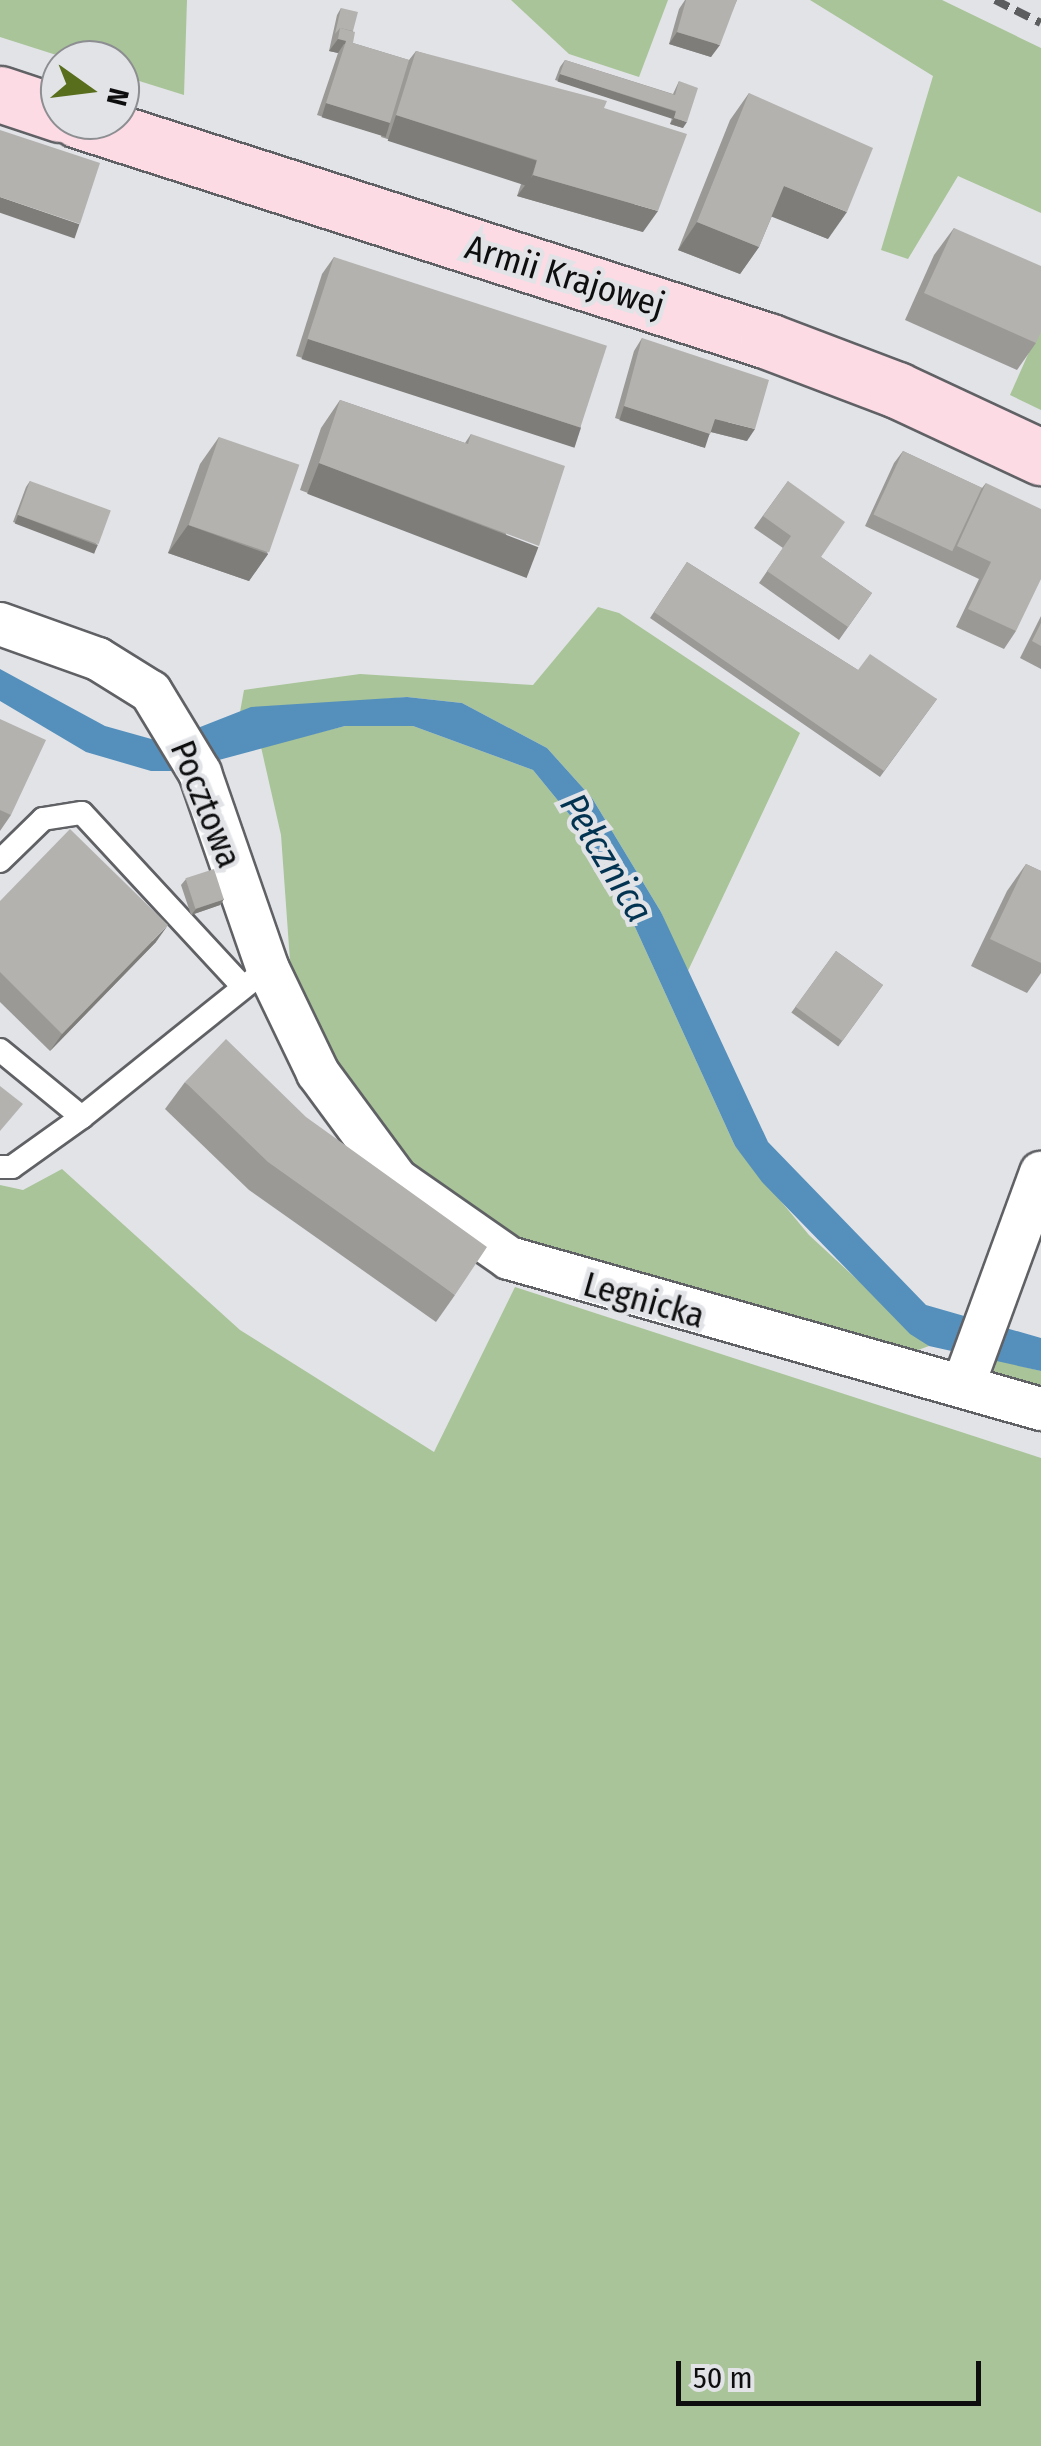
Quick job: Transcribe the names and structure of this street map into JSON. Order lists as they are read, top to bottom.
{
  "streets": {
    "main road": ["Armii Krajowej"],
    "street": ["Pocztowa", "Legnicka"]
  },
  "crossings": [
    ["Pocztowa", "Legnicka"]
  ],
  "water": ["Pełcznica"],
  "scale_bar": "50 m",
  "north": "right"
}
